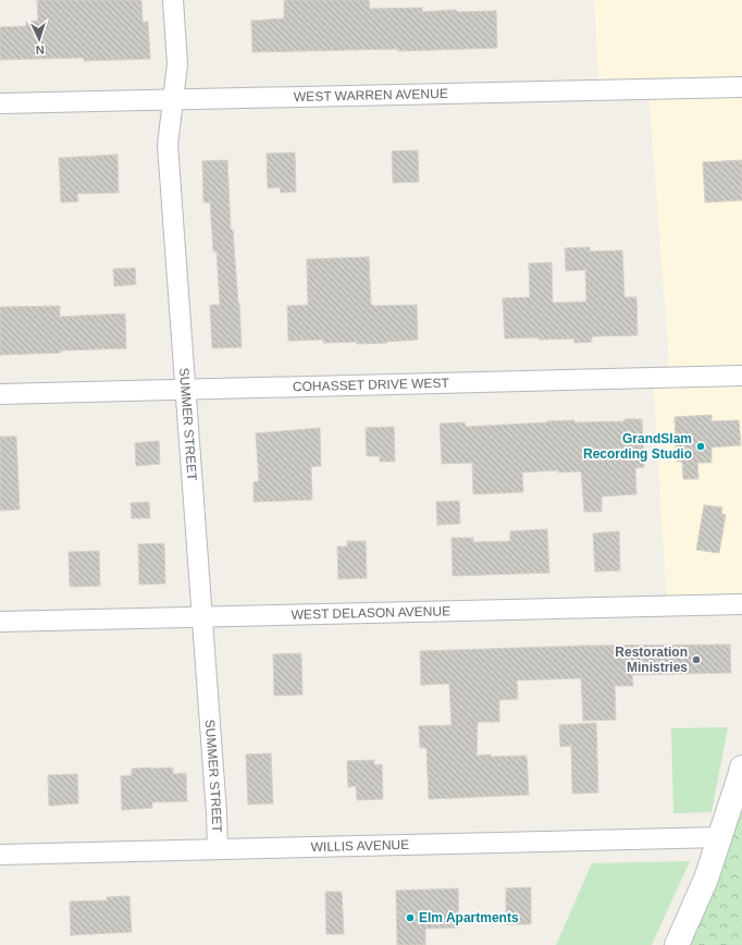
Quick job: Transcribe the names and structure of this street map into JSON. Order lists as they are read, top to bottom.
{
  "streets": {
    "street": [
      "WEST WARREN AVENUE",
      "COHASSET DRIVE WEST",
      "SUMMER STREET",
      "WEST DELASON AVENUE",
      "WILLIS AVENUE"
    ]
  },
  "crossings": [
    ["WEST WARREN AVENUE", "SUMMER STREET"],
    ["COHASSET DRIVE WEST", "SUMMER STREET"],
    ["SUMMER STREET", "WEST DELASON AVENUE"],
    ["SUMMER STREET", "WILLIS AVENUE"]
  ],
  "places": ["GrandSlam Recording Studio", "Restoration Ministries", "Elm Apartments"],
  "north": "bottom"
}
